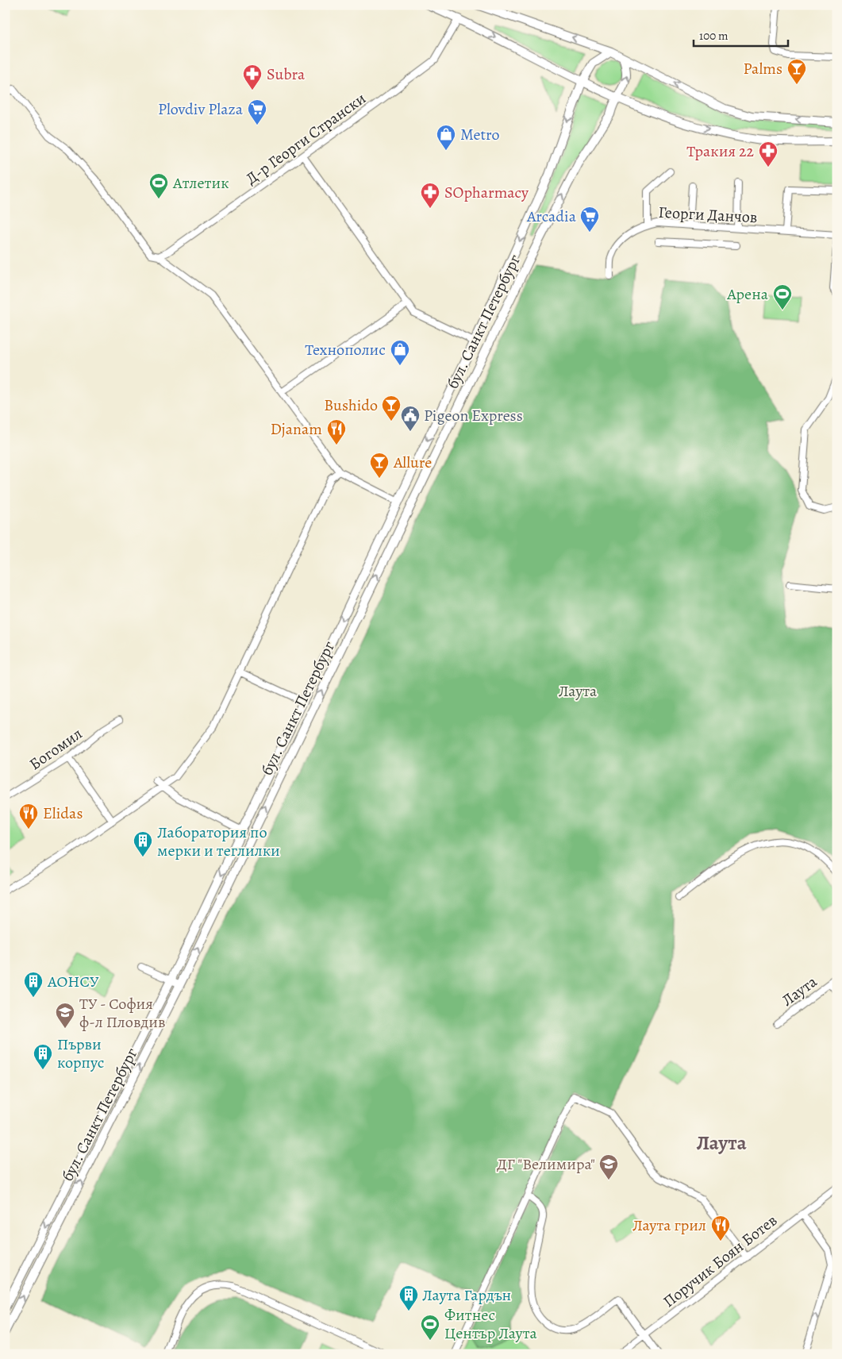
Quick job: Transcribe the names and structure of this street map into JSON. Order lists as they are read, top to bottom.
{
  "streets": {
    "main road": ["бул. Санкт Петербург"],
    "street": [
      "Д-р Георги Странски",
      "Георги Данчов",
      "Богомил",
      "Лаута",
      "Поручик Боян Ботев"
    ]
  },
  "districts": ["Лаута"],
  "parks": ["Лаута"],
  "places": {
    "bar": ["Palms", "Bushido", "Allure"],
    "pharmacy": ["Subra", "Тракия 22", "SOpharmacy"],
    "supermarket": ["Plovdiv Plaza", "Arcadia"],
    "shop": ["Metro", "Технополис"],
    "sports": ["Атлетик", "Арена", "Фитнес Център Лаута"],
    "public building": ["Pigeon Express"],
    "restaurant": ["Djanam", "Elidas", "Лаута грил"],
    "building": [
      "Лаборатория по мерки и теглилки",
      "АОНСУ",
      "Първи корпус",
      "Лаута Гардън"
    ],
    "school or university": ["ТУ - София ф-л Пловдив", "ДГ \"Велимира\""]
  },
  "scale_bar": "100 m"
}
